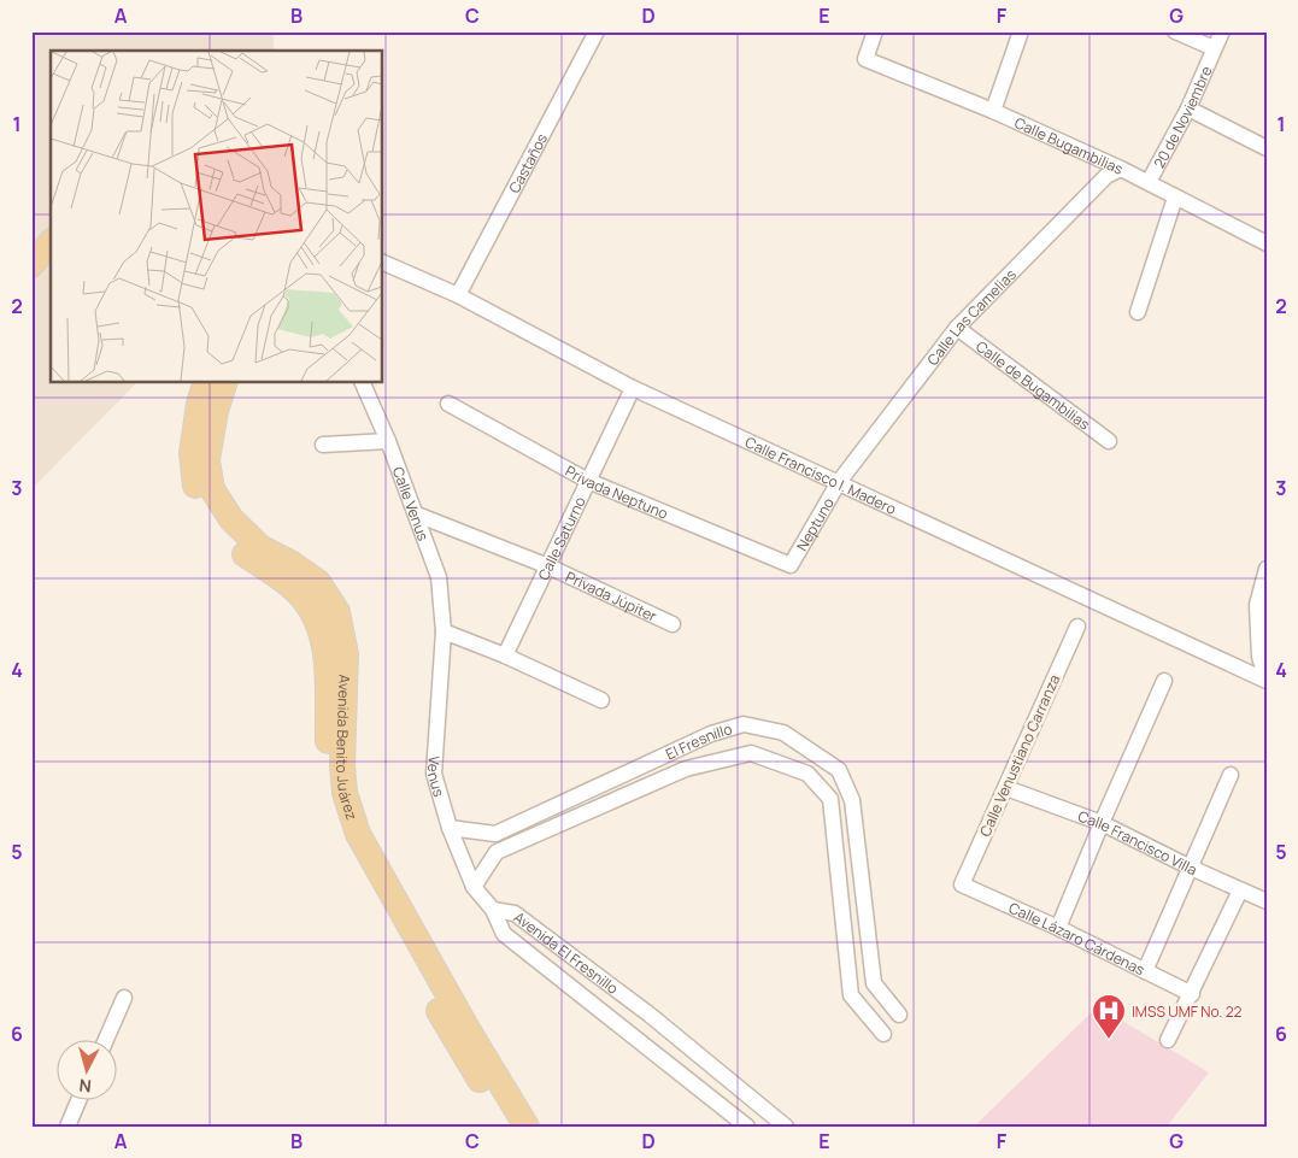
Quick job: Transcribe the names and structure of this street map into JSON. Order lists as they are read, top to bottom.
{
  "streets": {
    "main road": ["Avenida Benito Juárez"],
    "street": [
      "20 de Noviembre",
      "Calle Bugambilias",
      "Castaños",
      "Calle Las Camelias",
      "Calle de Bugambilias",
      "Calle Francisco I. Madero",
      "Privada Neptuno",
      "Calle Venus",
      "Neptuno",
      "Calle Saturno",
      "Privada Júpiter",
      "El Fresnillo",
      "Calle Venustiano Carranza",
      "Venus",
      "Calle Francisco Villa",
      "Calle Lázaro Cárdenas",
      "Avenida El Fresnillo"
    ]
  },
  "crossings": [
    ["20 de Noviembre", "Calle Bugambilias"],
    ["Calle Bugambilias", "Calle Las Camelias"],
    ["Castaños", "Calle Francisco I. Madero"],
    ["Calle Las Camelias", "Calle de Bugambilias"],
    ["Calle Las Camelias", "Calle Francisco I. Madero"],
    ["Calle Las Camelias", "Neptuno"],
    ["Calle Francisco I. Madero", "Neptuno"],
    ["Calle Francisco I. Madero", "Calle Saturno"],
    ["Privada Neptuno", "Neptuno"],
    ["Privada Neptuno", "Calle Saturno"],
    ["Calle Venus", "Privada Júpiter"],
    ["Calle Venus", "Venus"],
    ["Calle Saturno", "Privada Júpiter"],
    ["El Fresnillo", "Venus"],
    ["Calle Venustiano Carranza", "Calle Francisco Villa"],
    ["Calle Venustiano Carranza", "Calle Lázaro Cárdenas"],
    ["Venus", "Avenida El Fresnillo"]
  ],
  "places": {
    "hospital": ["IMSS UMF No. 22"]
  },
  "north": "bottom",
  "grid": {
    "columns": [
      "A",
      "B",
      "C",
      "D",
      "E",
      "F",
      "G"
    ],
    "rows": [
      "1",
      "2",
      "3",
      "4",
      "5",
      "6"
    ]
  }
}
